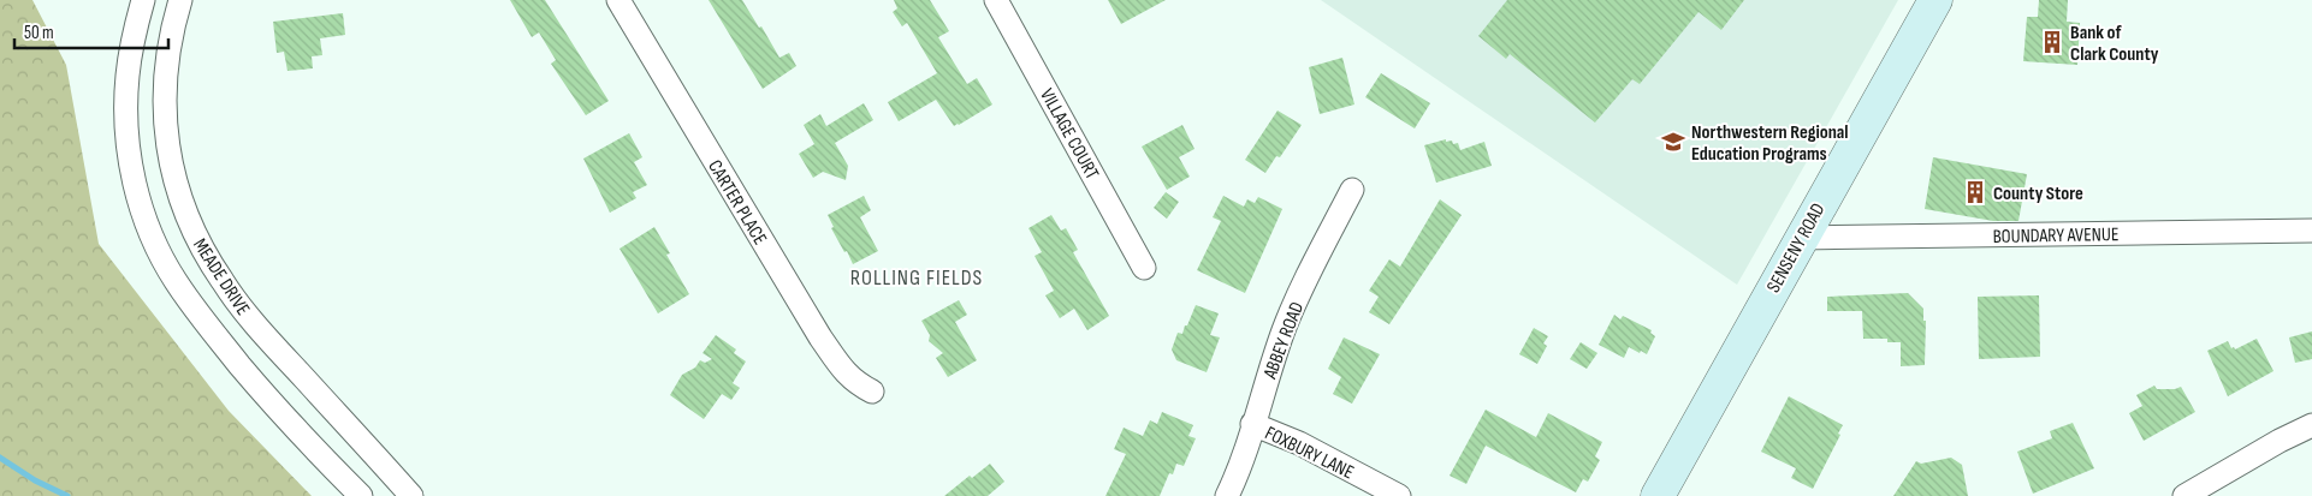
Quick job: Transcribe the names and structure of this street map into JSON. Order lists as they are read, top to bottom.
{
  "streets": {
    "main road": ["SENSENY ROAD"],
    "street": [
      "VILLAGE COURT",
      "CARTER PLACE",
      "BOUNDARY AVENUE",
      "MEADE DRIVE",
      "ABBEY ROAD",
      "FOXBURY LANE"
    ]
  },
  "crossings": [
    ["BOUNDARY AVENUE", "SENSENY ROAD"],
    ["ABBEY ROAD", "FOXBURY LANE"]
  ],
  "districts": ["ROLLING FIELDS"],
  "places": {
    "building": ["Bank of Clark County", "County Store"],
    "school or university": ["Northwestern Regional Education Programs"]
  },
  "scale_bar": "50 m"
}
